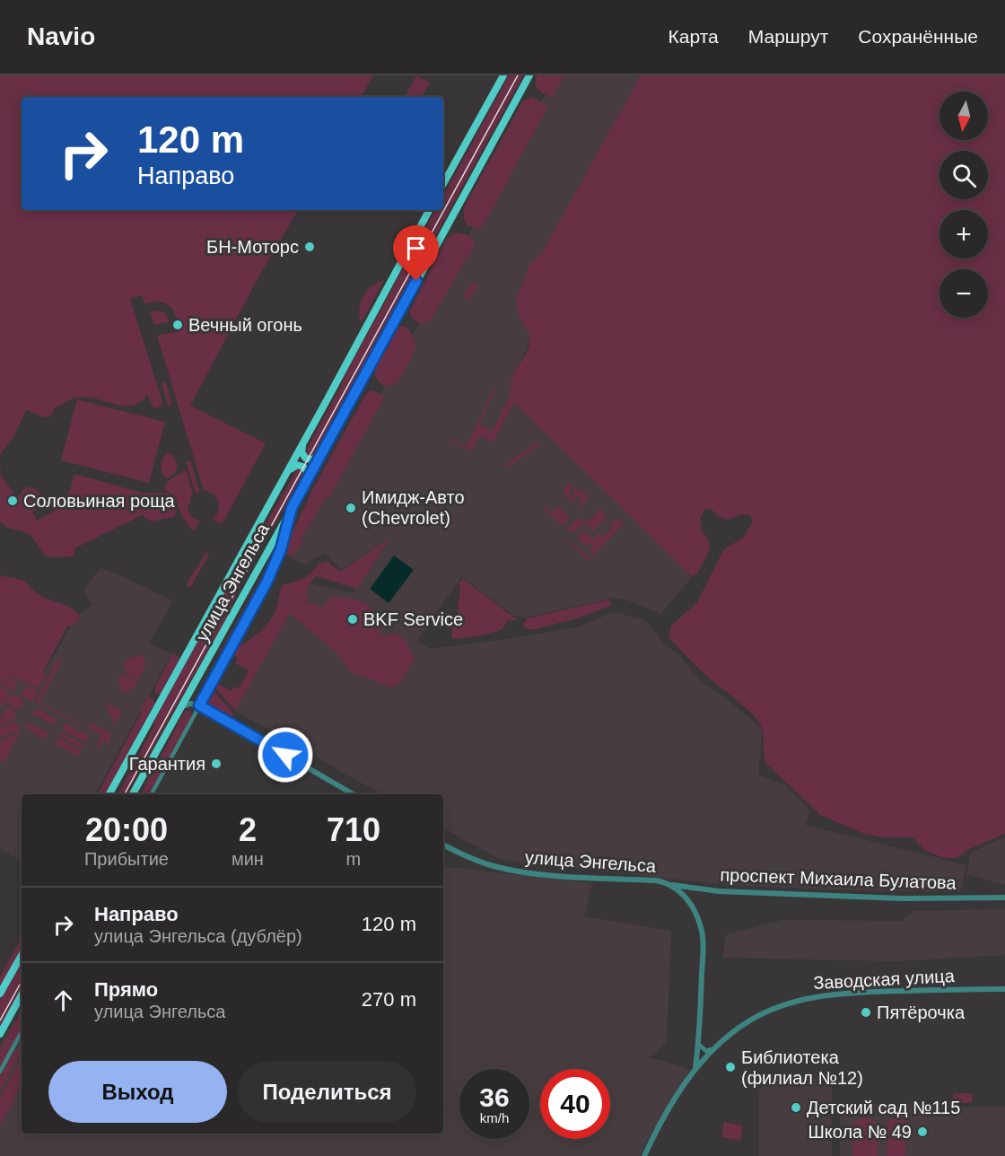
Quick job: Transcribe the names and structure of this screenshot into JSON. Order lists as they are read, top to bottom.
{
  "streets": {
    "main road": ["улица Энгельса"],
    "street": ["проспект Михаила Булатова", "Заводская улица"]
  },
  "crossings": [
    ["улица Энгельса", "проспект Михаила Булатова"],
    ["улица Энгельса", "Заводская улица"]
  ],
  "places": [
    "БН-Моторс",
    "Вечный огонь",
    "Соловьиная роща",
    "Имидж-Авто (Chevrolet)",
    "BKF Service",
    "Гарантия",
    "Пятёрочка",
    "Библиотека (филиал №12)",
    "Детский сад №115",
    "Школа № 49"
  ],
  "north": "bottom",
  "page": {
    "header": "Navio",
    "nav": ["Карта", "Маршрут", "Сохранённые"],
    "map_buttons": ["+", "−"],
    "turn": ["120 m", "Направо"],
    "eta": [
      "20:00",
      "Прибытие",
      "2",
      "мин",
      "710",
      "m"
    ],
    "list": [
      {
        "name": "Направо",
        "note": "улица Энгельса (дублёр)",
        "value": "120 m"
      },
      {
        "name": "Прямо",
        "note": "улица Энгельса",
        "value": "270 m"
      }
    ],
    "buttons": ["Выход", "Поделиться"],
    "speed": "36 km/h",
    "limit": "40"
  }
}
